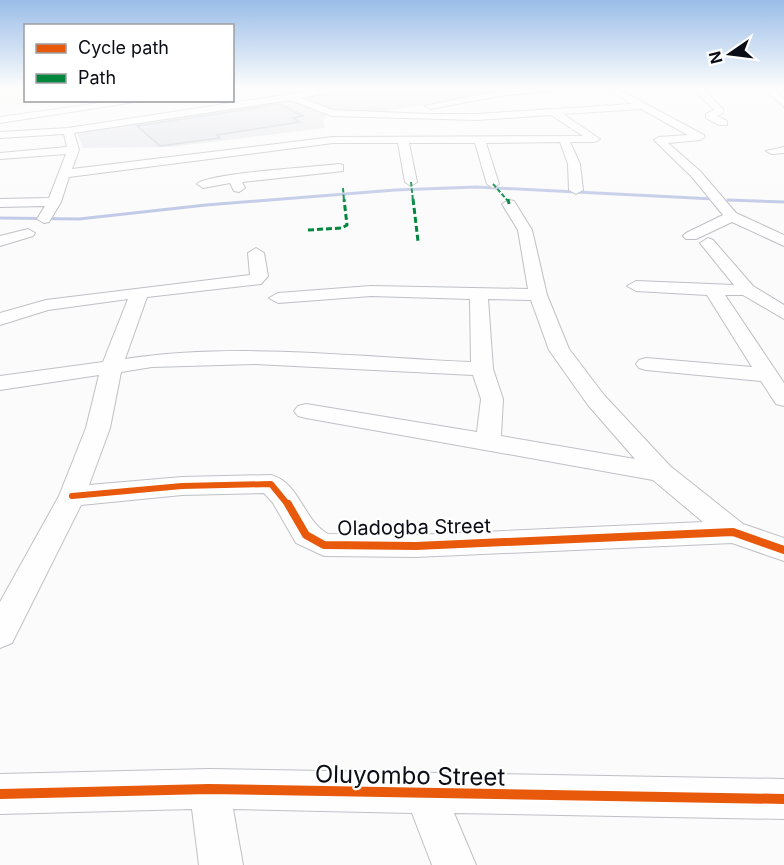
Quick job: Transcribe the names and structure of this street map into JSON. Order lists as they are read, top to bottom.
{
  "streets": {
    "street": ["Oladogba Street", "Oluyombo Street"]
  },
  "legend": ["Cycle path", "Path"],
  "north": "left"
}
